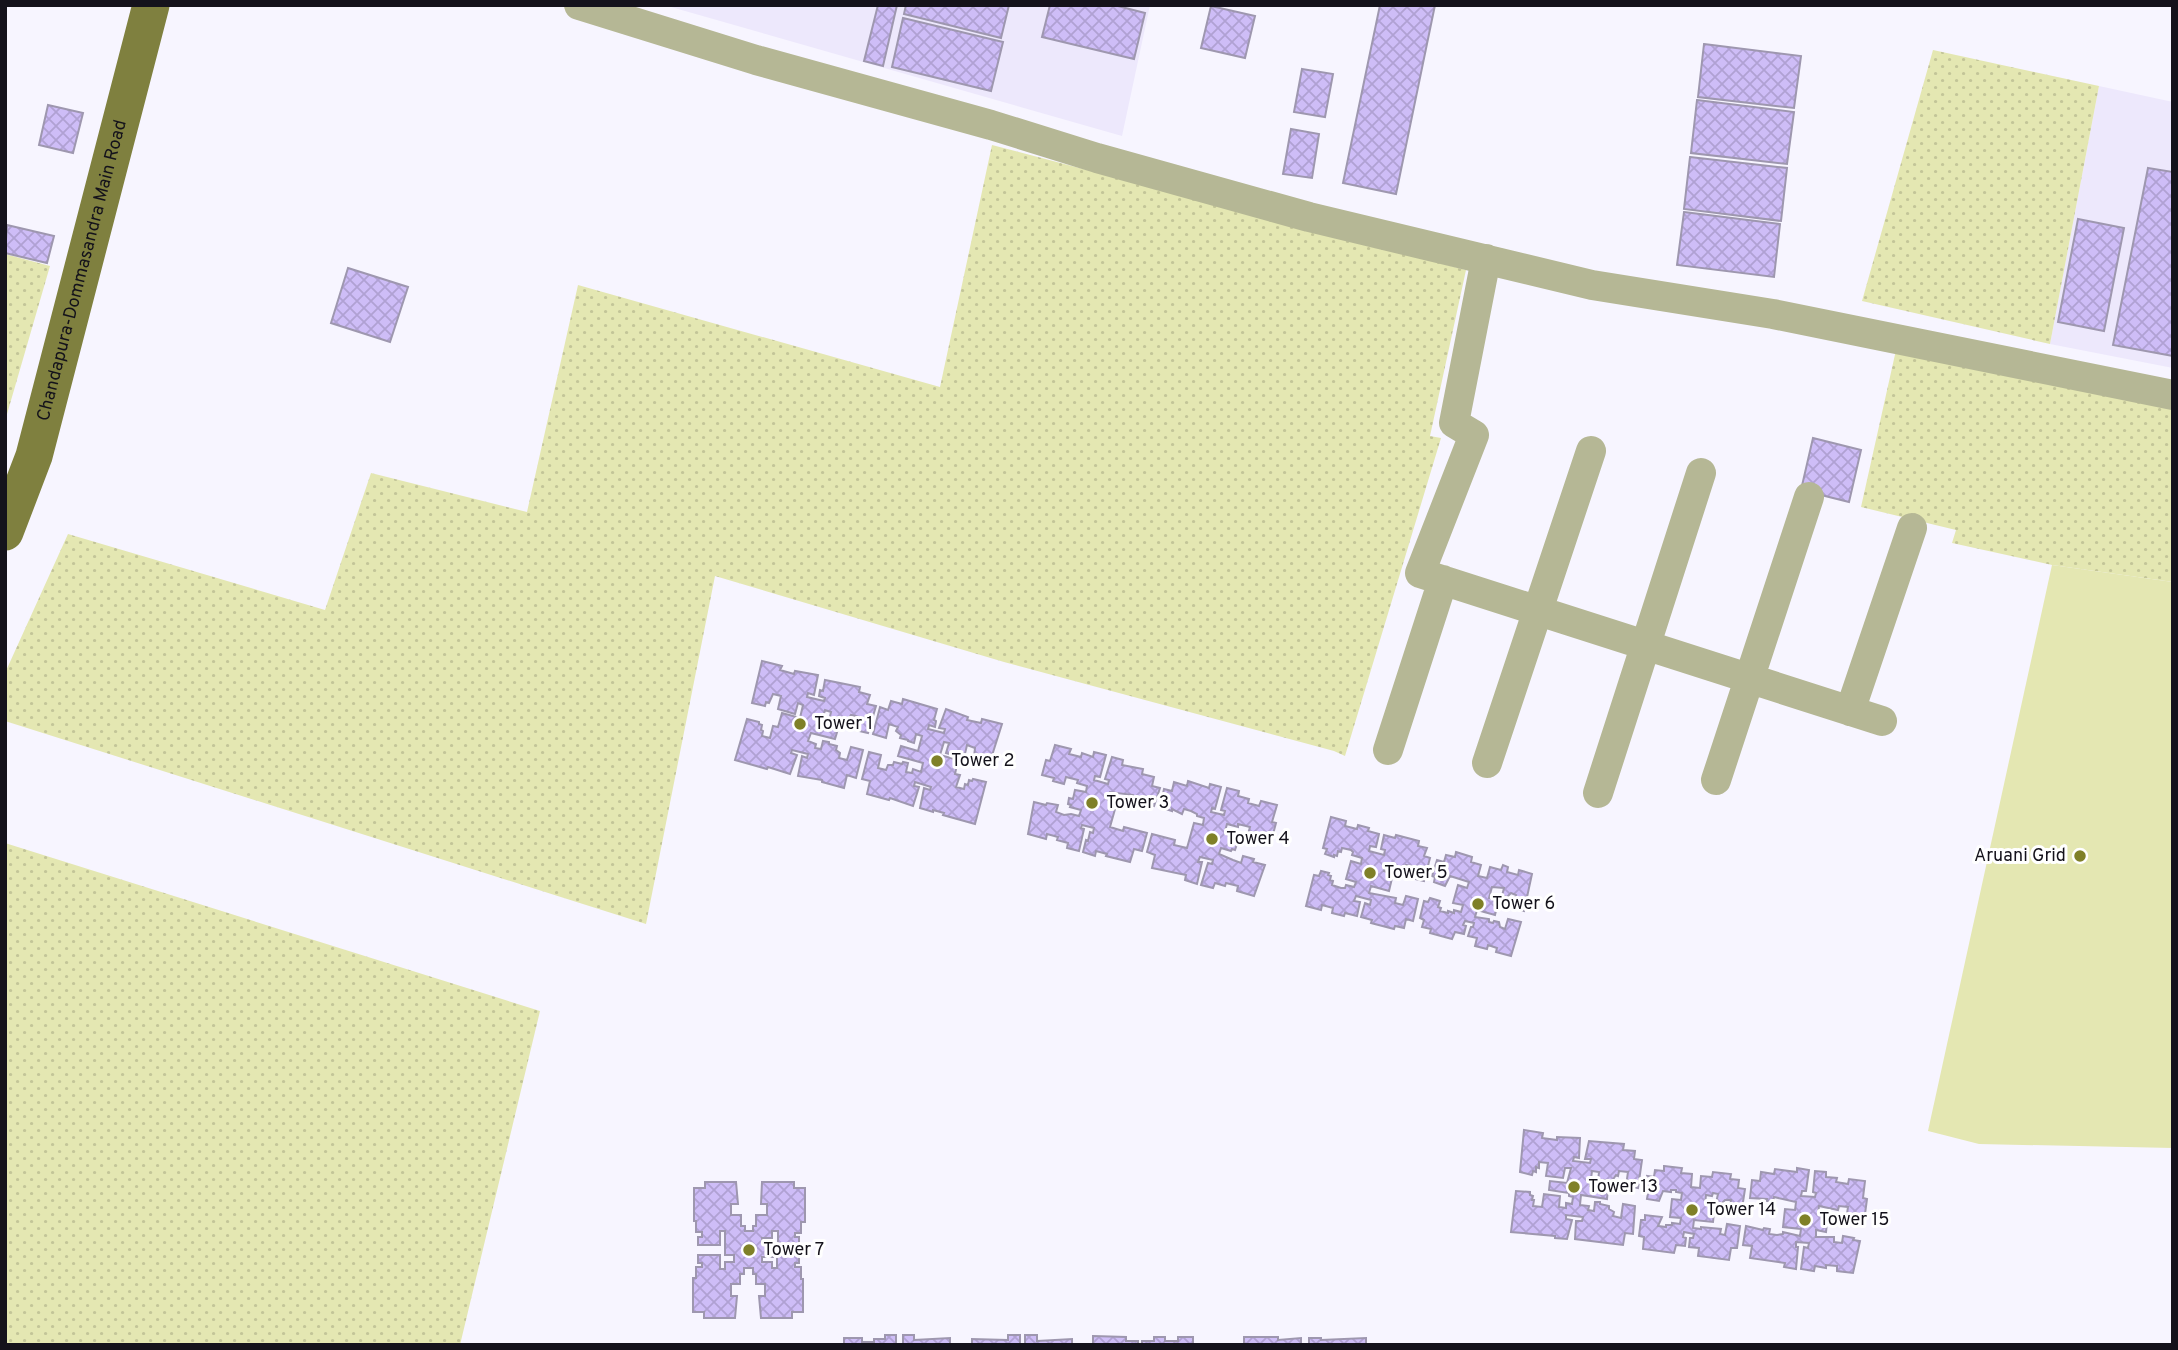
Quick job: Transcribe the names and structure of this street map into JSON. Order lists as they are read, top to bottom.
{
  "streets": {
    "main road": ["Chandapura-Dommasandra Main Road"]
  },
  "places": [
    "Tower 1",
    "Tower 2",
    "Tower 3",
    "Tower 4",
    "Aruani Grid",
    "Tower 5",
    "Tower 6",
    "Tower 13",
    "Tower 14",
    "Tower 15",
    "Tower 7"
  ]
}
